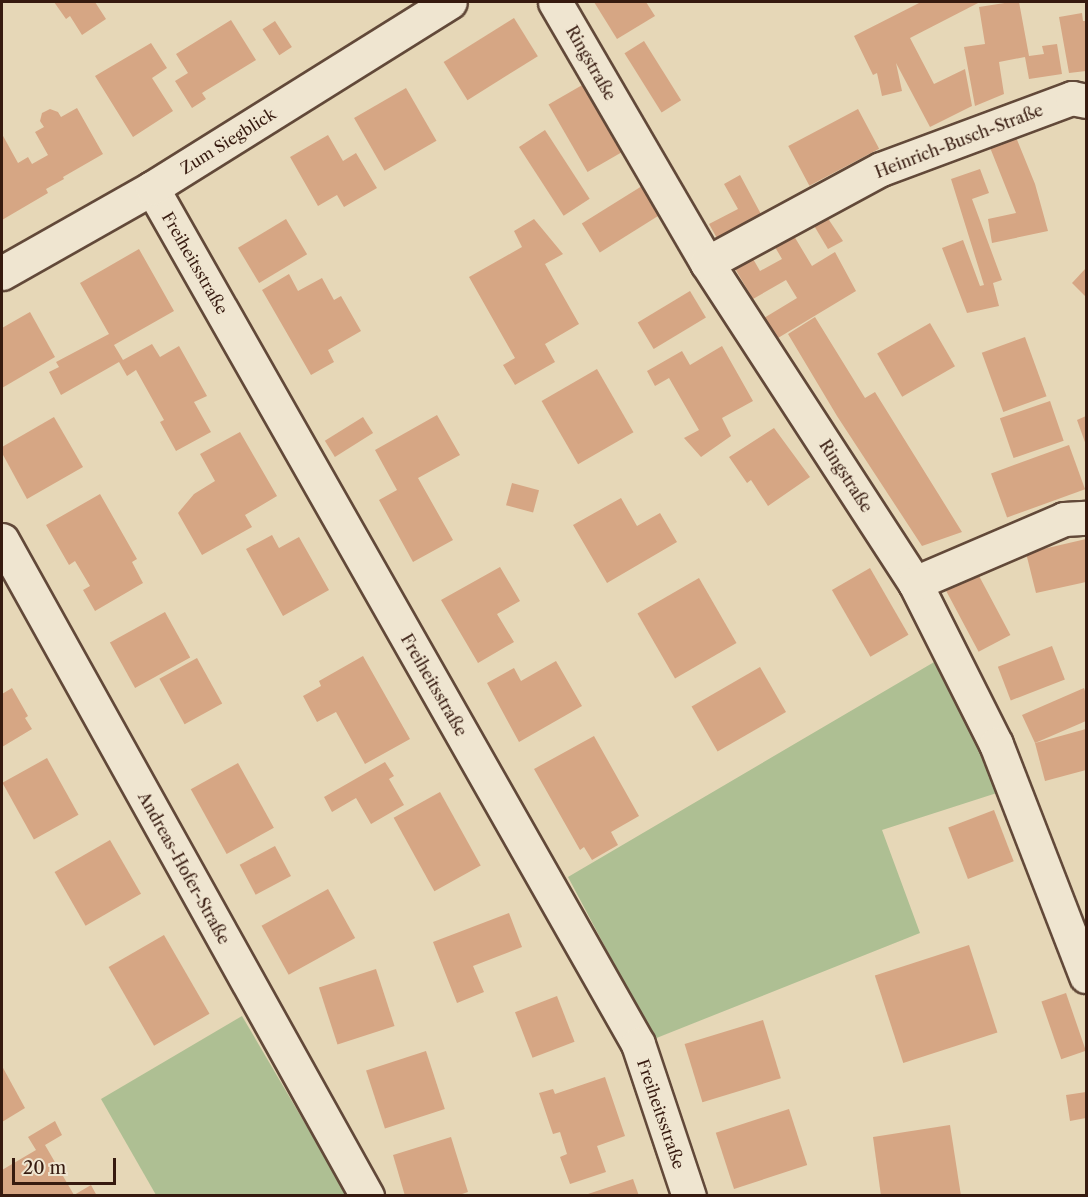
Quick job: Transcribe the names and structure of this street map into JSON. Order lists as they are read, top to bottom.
{
  "streets": {
    "street": [
      "Ringstraße",
      "Zum Siegblick",
      "Heinrich-Busch-Straße",
      "Freiheitsstraße",
      "Andreas-Hofer-Straße"
    ]
  },
  "crossings": [
    ["Ringstraße", "Heinrich-Busch-Straße"],
    ["Zum Siegblick", "Freiheitsstraße"]
  ],
  "scale_bar": "20 m"
}
